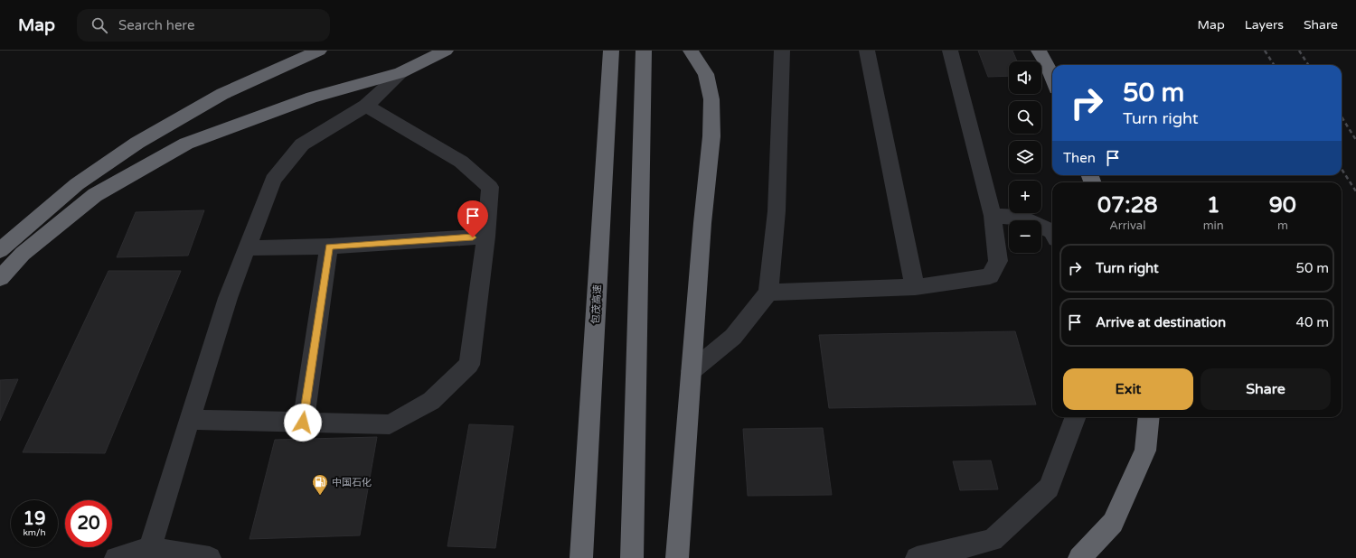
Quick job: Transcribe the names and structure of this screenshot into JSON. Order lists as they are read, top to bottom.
{
  "streets": {
    "highway": ["包茂高速"]
  },
  "places": {
    "fuel station": ["中国石化"]
  },
  "page": {
    "header": "Map",
    "search": "Search here",
    "nav": ["Map", "Layers", "Share"],
    "map_buttons": ["+", "−"],
    "turn": ["50 m", "Turn right"],
    "then": "Then",
    "eta": [
      "07:28",
      "Arrival",
      "1",
      "min",
      "90",
      "m"
    ],
    "list": [
      {
        "name": "Turn right",
        "value": "50 m"
      },
      {
        "name": "Arrive at destination",
        "value": "40 m"
      }
    ],
    "buttons": ["Exit", "Share"],
    "speed": "19 km/h",
    "limit": "20"
  }
}
